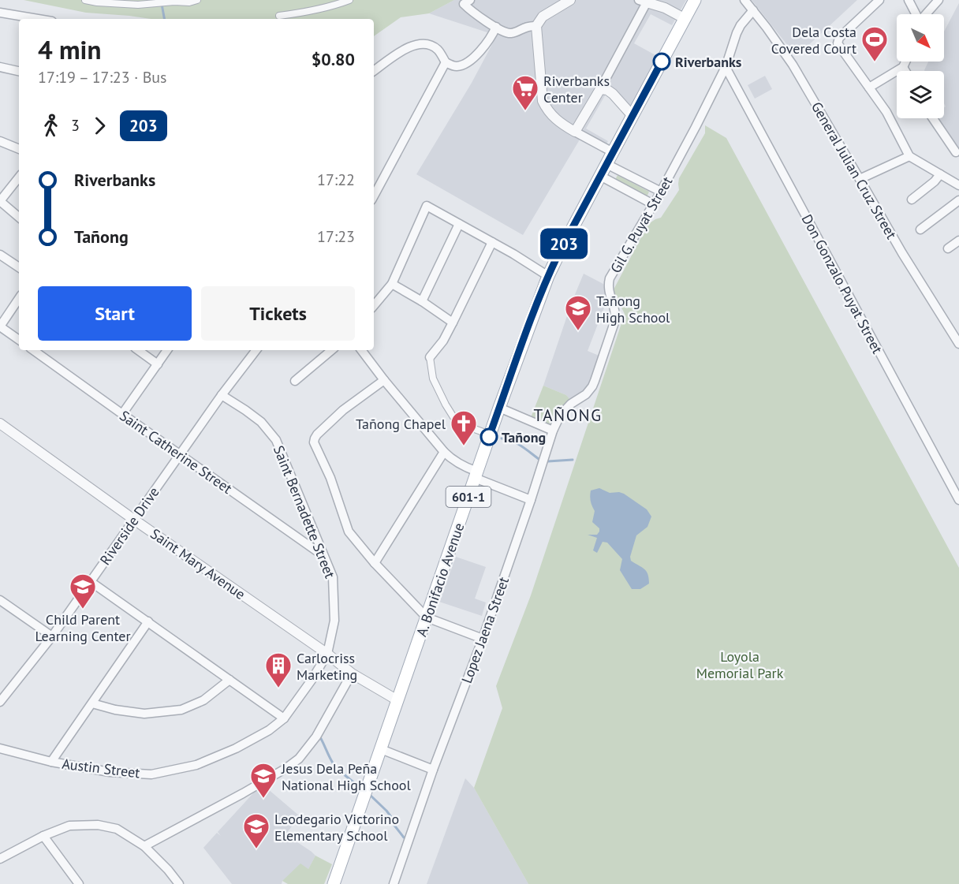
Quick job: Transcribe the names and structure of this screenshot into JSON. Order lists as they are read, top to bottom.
{
  "streets": {
    "main road": ["601-1", "A. Bonifacio Avenue"],
    "street": [
      "General Julian Cruz Street",
      "Gil G. Puyat Street",
      "Don Gonzalo Puyat Street",
      "Saint Catherine Street",
      "Saint Bernadette Street",
      "Riverside Drive",
      "Saint Mary Avenue",
      "Lopez Jaena Street",
      "Austin Street"
    ]
  },
  "crossings": [
    ["General Julian Cruz Street", "Gil G. Puyat Street"],
    ["Gil G. Puyat Street", "Don Gonzalo Puyat Street"],
    ["Gil G. Puyat Street", "Lopez Jaena Street"],
    ["Saint Catherine Street", "Saint Bernadette Street"],
    ["Saint Catherine Street", "Riverside Drive"],
    ["Saint Bernadette Street", "Riverside Drive"],
    ["Saint Bernadette Street", "Saint Mary Avenue"],
    ["Saint Bernadette Street", "Austin Street"],
    ["Riverside Drive", "Saint Mary Avenue"],
    ["Saint Mary Avenue", "A. Bonifacio Avenue"],
    ["Saint Mary Avenue", "Austin Street"]
  ],
  "districts": ["TAÑONG"],
  "parks": ["Loyola Memorial Park"],
  "places": {
    "other": ["Riverbanks", "Tañong"],
    "sports": ["Dela Costa Covered Court"],
    "supermarket": ["Riverbanks Center"],
    "school or university": [
      "Tañong High School",
      "Child Parent Learning Center",
      "Jesus Dela Peña National High School",
      "Leodegario Victorino Elementary School"
    ],
    "church": ["Tañong Chapel"],
    "building": ["Carlocriss Marketing"]
  },
  "lines": ["bus line 203"],
  "north": "bottom right",
  "page": {
    "on_map": "203",
    "heading": ["4 min", "17:19 – 17:23 · Bus", "$0.80"],
    "legs": ["3", "203"],
    "list": [
      {
        "name": "Riverbanks",
        "value": "17:22"
      },
      {
        "name": "Tañong",
        "value": "17:23"
      }
    ],
    "buttons": ["Start", "Tickets"]
  }
}
